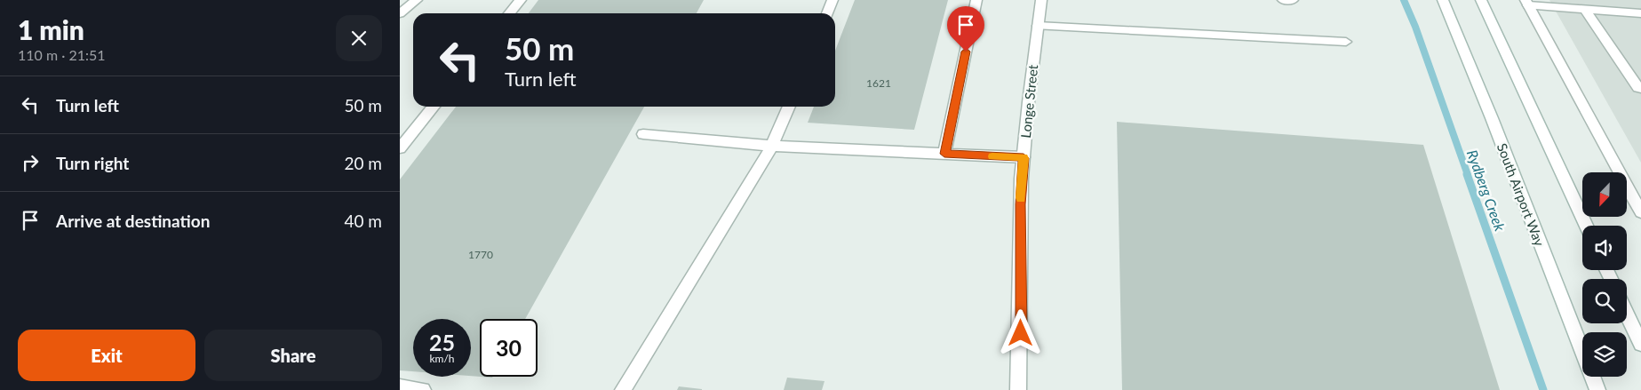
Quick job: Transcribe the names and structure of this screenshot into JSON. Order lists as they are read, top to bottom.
{
  "streets": {
    "main road": ["Longe Street", "South Airport Way"]
  },
  "water": ["Rydberg Creek"],
  "house_numbers": ["1621", "1770"],
  "north": "bottom left",
  "page": {
    "heading": ["1 min", "110 m · 21:51"],
    "turn": ["50 m", "Turn left"],
    "list": [
      {
        "name": "Turn left",
        "value": "50 m"
      },
      {
        "name": "Turn right",
        "value": "20 m"
      },
      {
        "name": "Arrive at destination",
        "value": "40 m"
      }
    ],
    "speed": "25 km/h",
    "limit": "30",
    "buttons": ["Exit", "Share"]
  }
}
